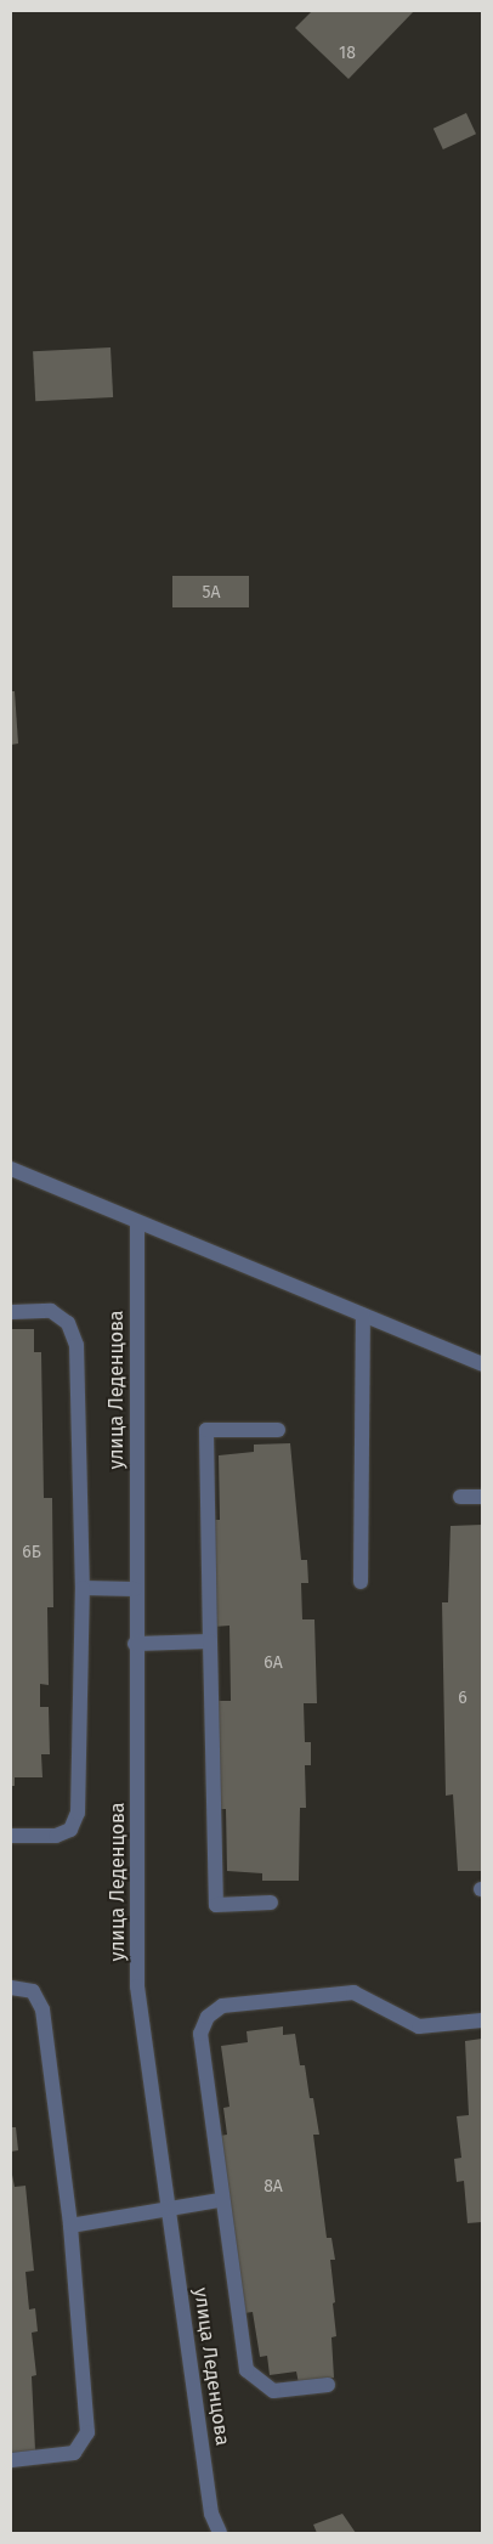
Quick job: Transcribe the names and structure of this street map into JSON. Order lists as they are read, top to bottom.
{
  "streets": {
    "street": ["улица Леденцова"]
  },
  "house_numbers": [
    "18",
    "5А",
    "6Б",
    "6А",
    "6",
    "8А"
  ]
}
